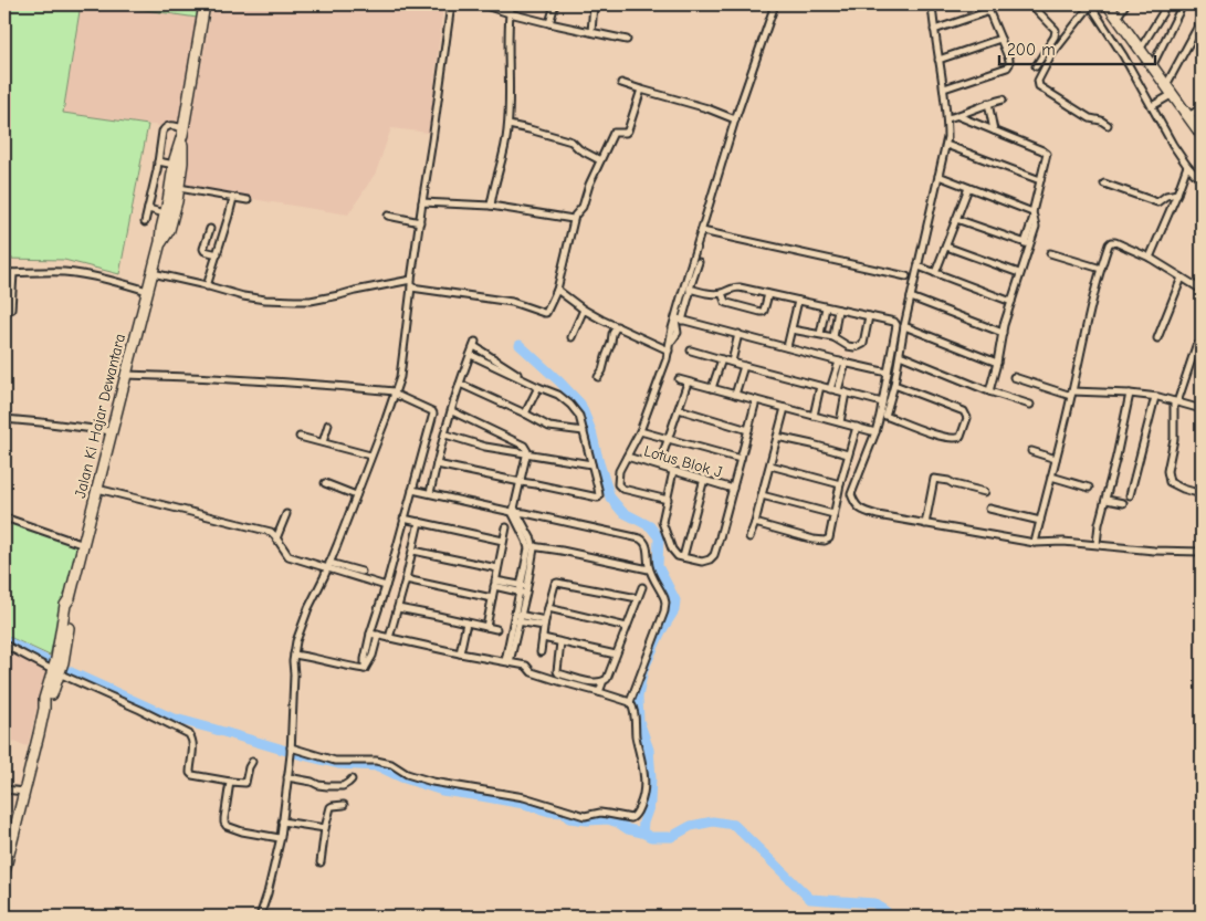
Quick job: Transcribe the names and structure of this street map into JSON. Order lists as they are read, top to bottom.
{
  "streets": {
    "main road": ["Jalan Ki Hajar Dewantara"],
    "street": ["Lotus Blok J"]
  },
  "scale_bar": "200 m"
}
